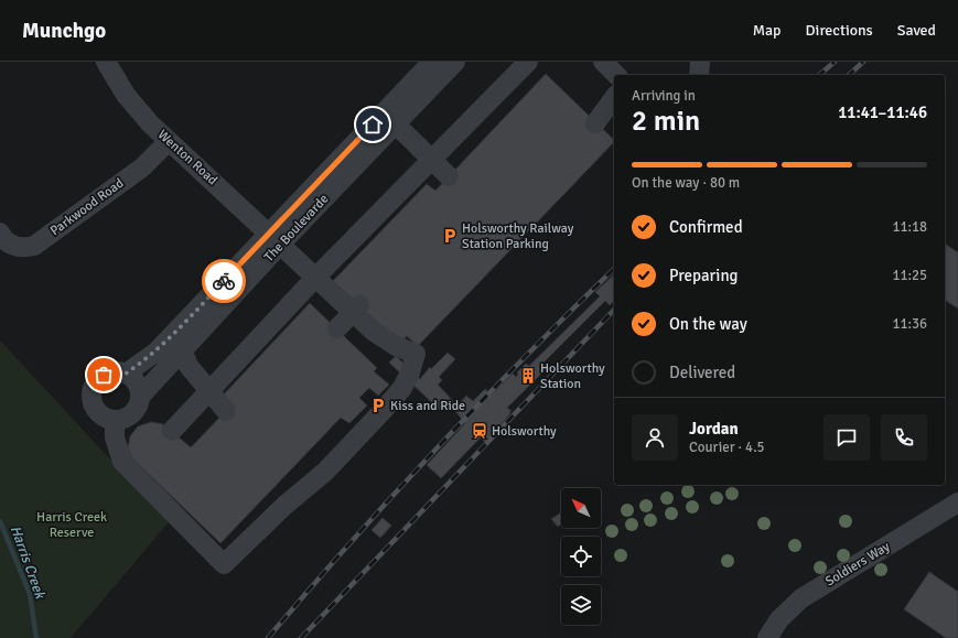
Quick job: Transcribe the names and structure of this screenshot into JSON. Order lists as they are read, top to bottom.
{
  "streets": {
    "street": [
      "Wenton Road",
      "Parkwood Road",
      "The Boulevarde",
      "Soldiers Way"
    ]
  },
  "crossings": [
    ["Wenton Road", "Parkwood Road"],
    ["Wenton Road", "The Boulevarde"]
  ],
  "water": ["Harris Creek"],
  "parks": ["Harris Creek Reserve"],
  "places": {
    "parking": ["Holsworthy Railway Station Parking", "Kiss and Ride"],
    "building": ["Holsworthy Station"],
    "station": ["Holsworthy"]
  },
  "north": "top left",
  "page": {
    "header": "Munchgo",
    "nav": ["Map", "Directions", "Saved"],
    "heading": ["2 min", "Arriving in", "11:41–11:46"],
    "panel": ["Jordan", "Courier · 4.5"],
    "bar": "On the way · 80 m",
    "list": [
      ["Confirmed", "11:18"],
      ["Preparing", "11:25"],
      ["On the way", "11:36"],
      "Delivered"
    ]
  }
}
